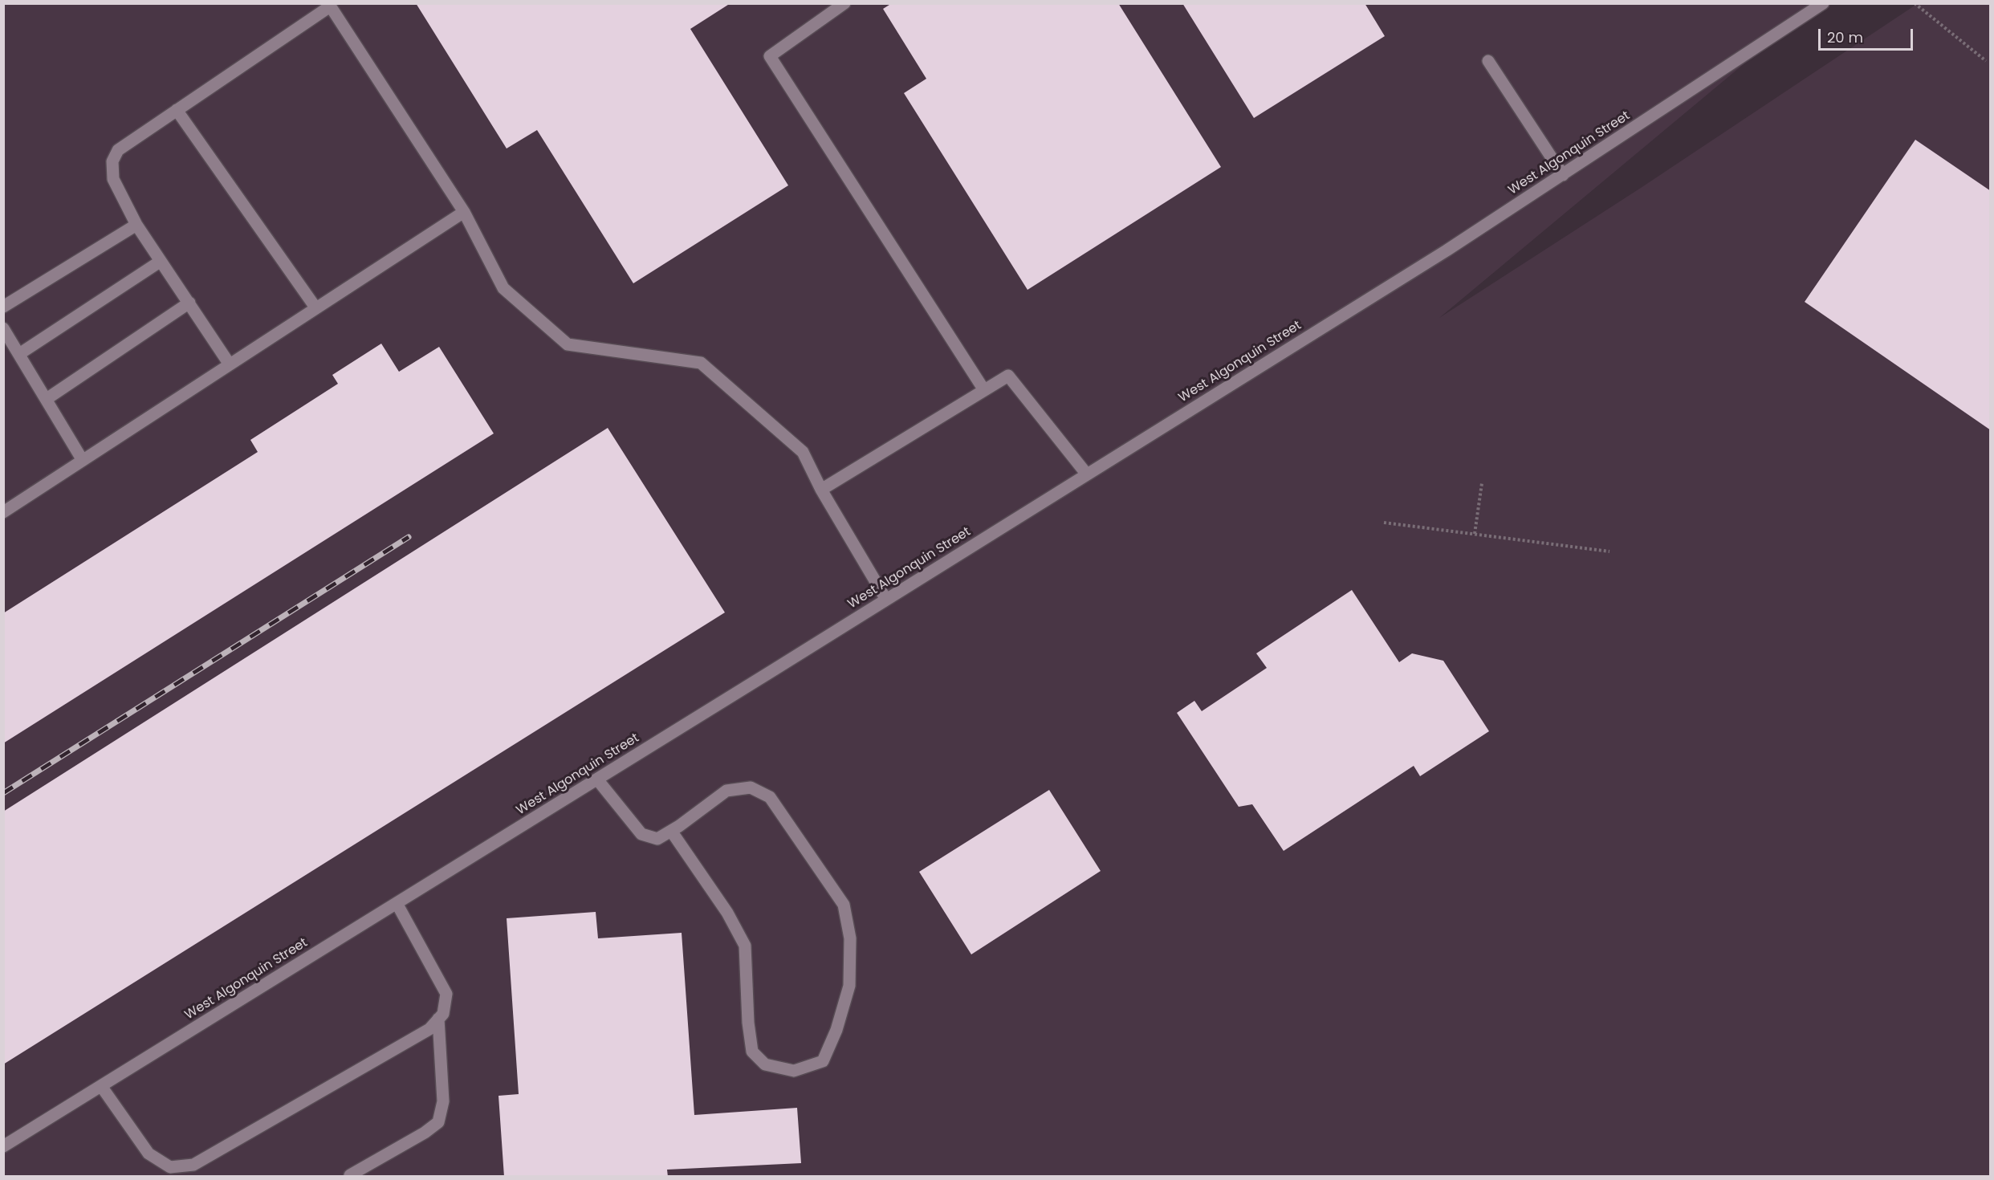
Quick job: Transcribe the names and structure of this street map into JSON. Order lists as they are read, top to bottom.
{
  "streets": {
    "street": ["West Algonquin Street"]
  },
  "scale_bar": "20 m"
}
